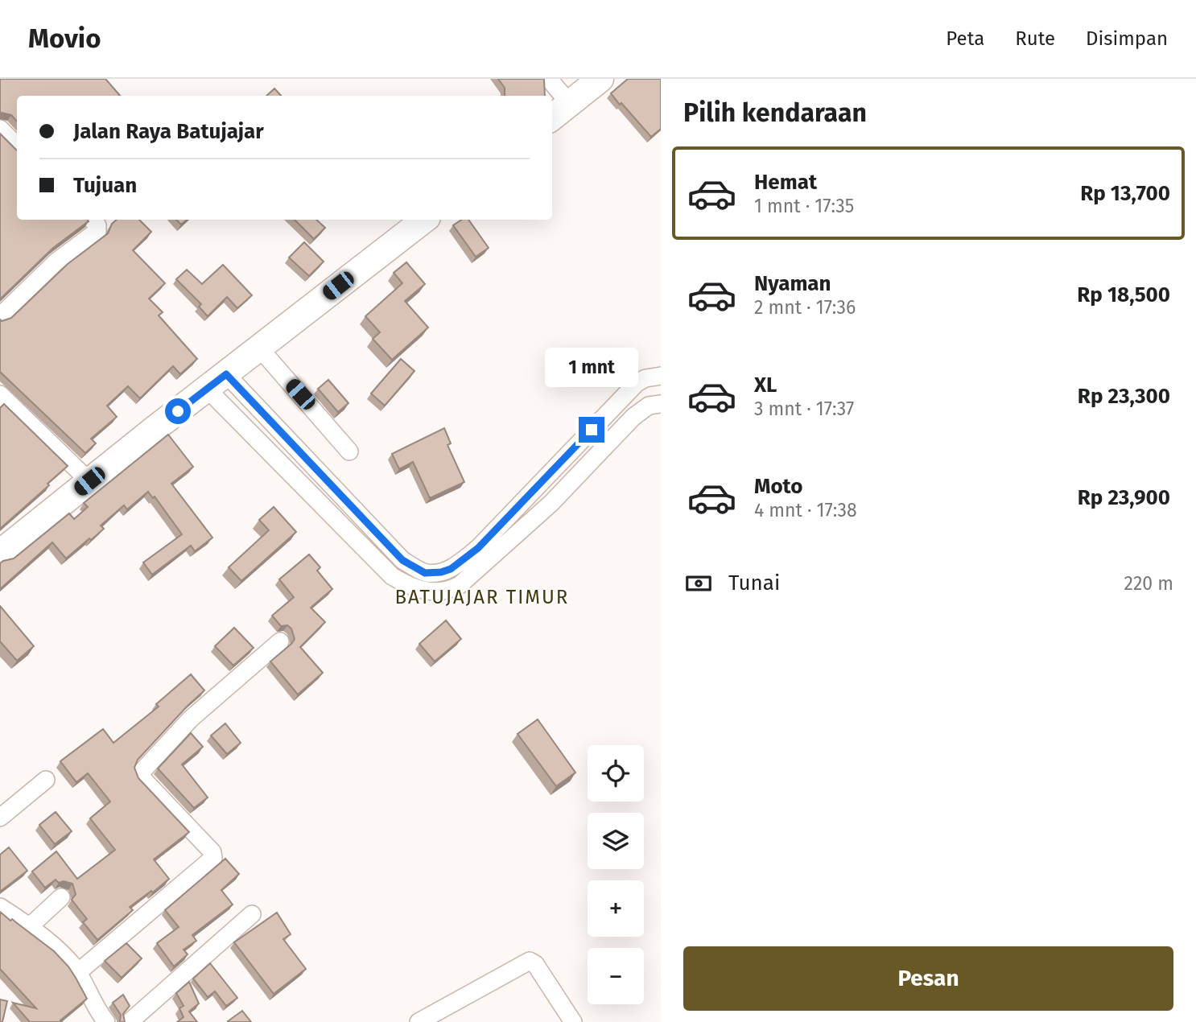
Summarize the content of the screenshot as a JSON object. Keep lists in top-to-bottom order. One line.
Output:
{"districts":["BATUJAJAR TIMUR"],"page":{"header":"Movio","nav":["Peta","Rute","Disimpan"],"heading":"Pilih kendaraan","banner":["Jalan Raya Batujajar","Tujuan"],"list":[{"name":"Hemat","note":"1 mnt · 17:35","value":"Rp 13,700"},{"name":"Nyaman","note":"2 mnt · 17:36","value":"Rp 18,500"},{"name":"XL","note":"3 mnt · 17:37","value":"Rp 23,300"},{"name":"Moto","note":"4 mnt · 17:38","value":"Rp 23,900"}],"bubble":"1 mnt","pay":["Tunai","220 m"],"map_buttons":["+","−"],"buttons":"Pesan"}}
